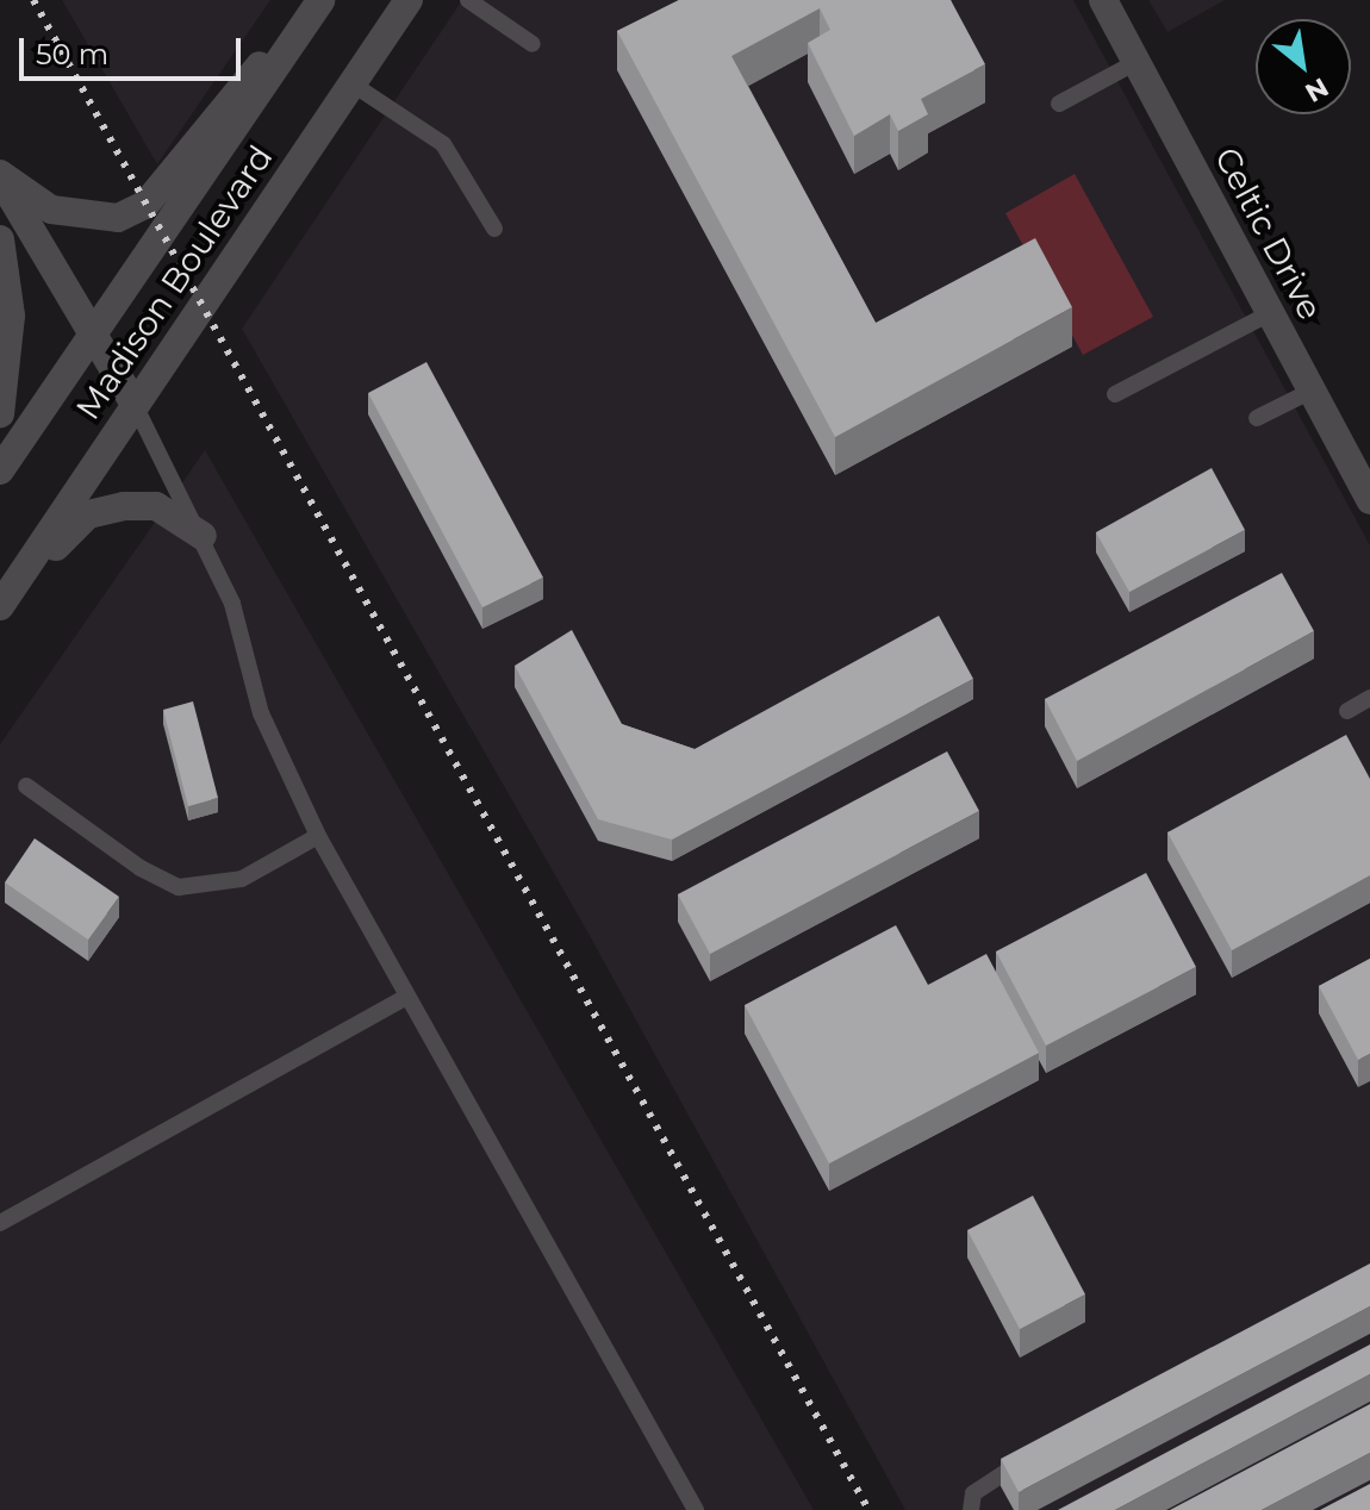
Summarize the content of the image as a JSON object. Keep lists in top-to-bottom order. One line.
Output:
{"streets":{"main road":["Celtic Drive","Madison Boulevard"]},"scale_bar":"50 m","north":"bottom right"}
